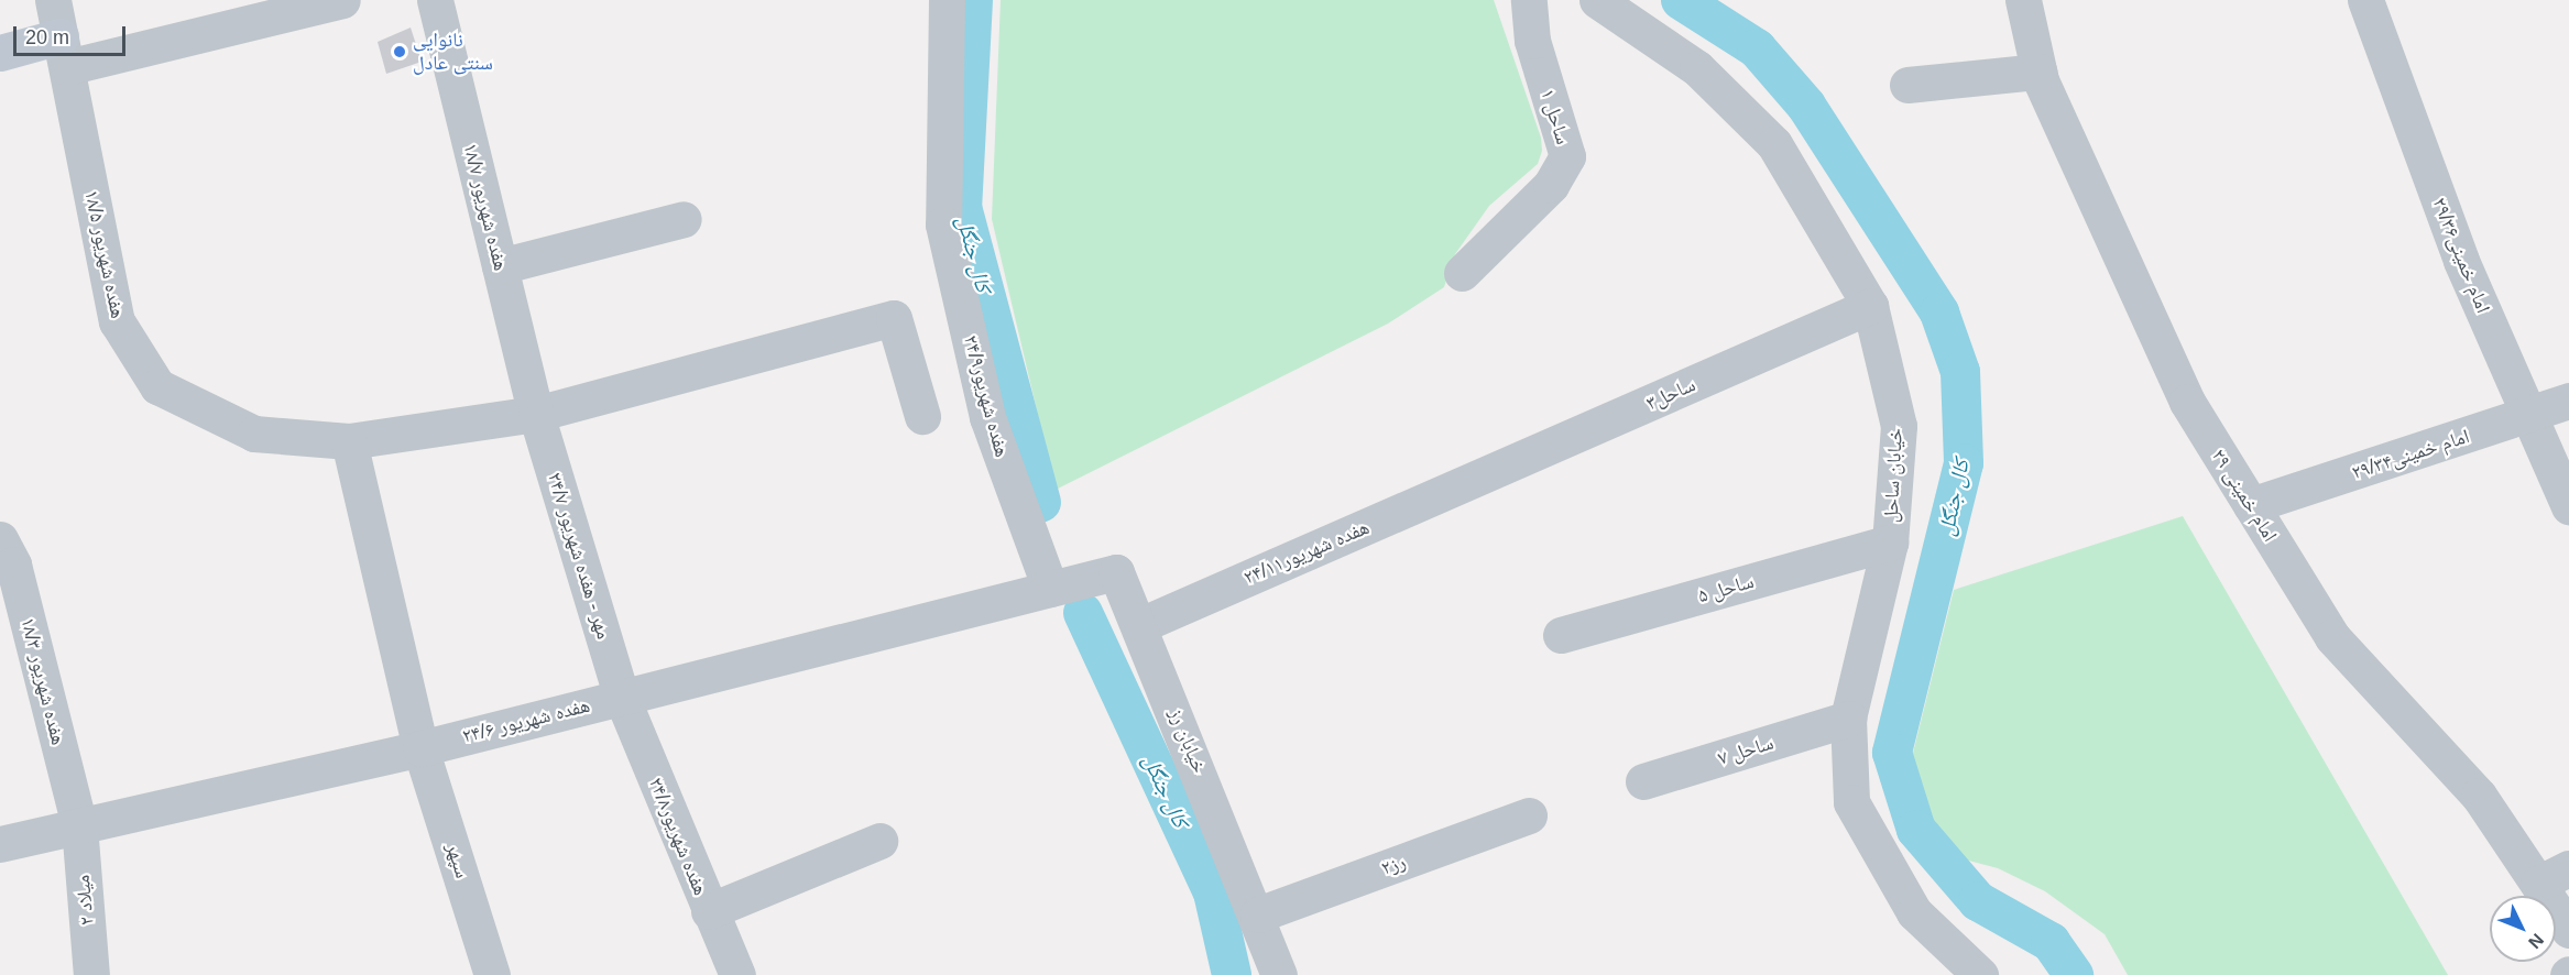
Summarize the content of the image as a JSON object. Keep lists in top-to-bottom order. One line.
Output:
{"streets":{"street":["ساحل ۱","هفده شهریور ۱۸/۷","هفده شهریور ۱۸/۵","امام خمینی۲۹/۳۶","ساحل۳","هفده شهریور۲۴/۹","امام خمینی۲۹/۳۴","خیابان ساحل","امام خمینی ۲۹","هفده شهریور۲۴/۱۱","مهر - هفده شهریور ۲۴/۷","ساحل ۵","هفده شهریور ۱۸/۳","هفده شهریور ۲۴/۶","خیابان رز","ساحل ۷","هفده شهریور۲۴/۸","سپهر","رز۲","میلاد ۲"]},"crossings":[["هفده شهریور ۱۸/۷","هفده شهریور ۱۸/۵"],["هفده شهریور ۱۸/۷","مهر - هفده شهریور ۲۴/۷"],["هفده شهریور ۱۸/۵","مهر - هفده شهریور ۲۴/۷"],["هفده شهریور ۱۸/۵","سپهر"],["امام خمینی۲۹/۳۶","امام خمینی۲۹/۳۴"],["ساحل۳","خیابان ساحل"],["ساحل۳","هفده شهریور۲۴/۱۱"],["هفده شهریور۲۴/۹","هفده شهریور ۲۴/۶"],["هفده شهریور۲۴/۹","خیابان رز"],["امام خمینی۲۹/۳۴","امام خمینی ۲۹"],["خیابان ساحل","ساحل ۵"],["خیابان ساحل","ساحل ۷"],["هفده شهریور۲۴/۱۱","خیابان رز"],["مهر - هفده شهریور ۲۴/۷","هفده شهریور ۲۴/۶"],["مهر - هفده شهریور ۲۴/۷","هفده شهریور۲۴/۸"],["هفده شهریور ۱۸/۳","هفده شهریور ۲۴/۶"],["هفده شهریور ۱۸/۳","میلاد ۲"],["هفده شهریور ۲۴/۶","خیابان رز"],["هفده شهریور ۲۴/۶","هفده شهریور۲۴/۸"],["هفده شهریور ۲۴/۶","سپهر"],["هفده شهریور ۲۴/۶","میلاد ۲"],["خیابان رز","رز۲"]],"water":["کال جنگل"],"places":["نانوایی سنتی عادل"],"scale_bar":"20 m","north":"bottom right"}
